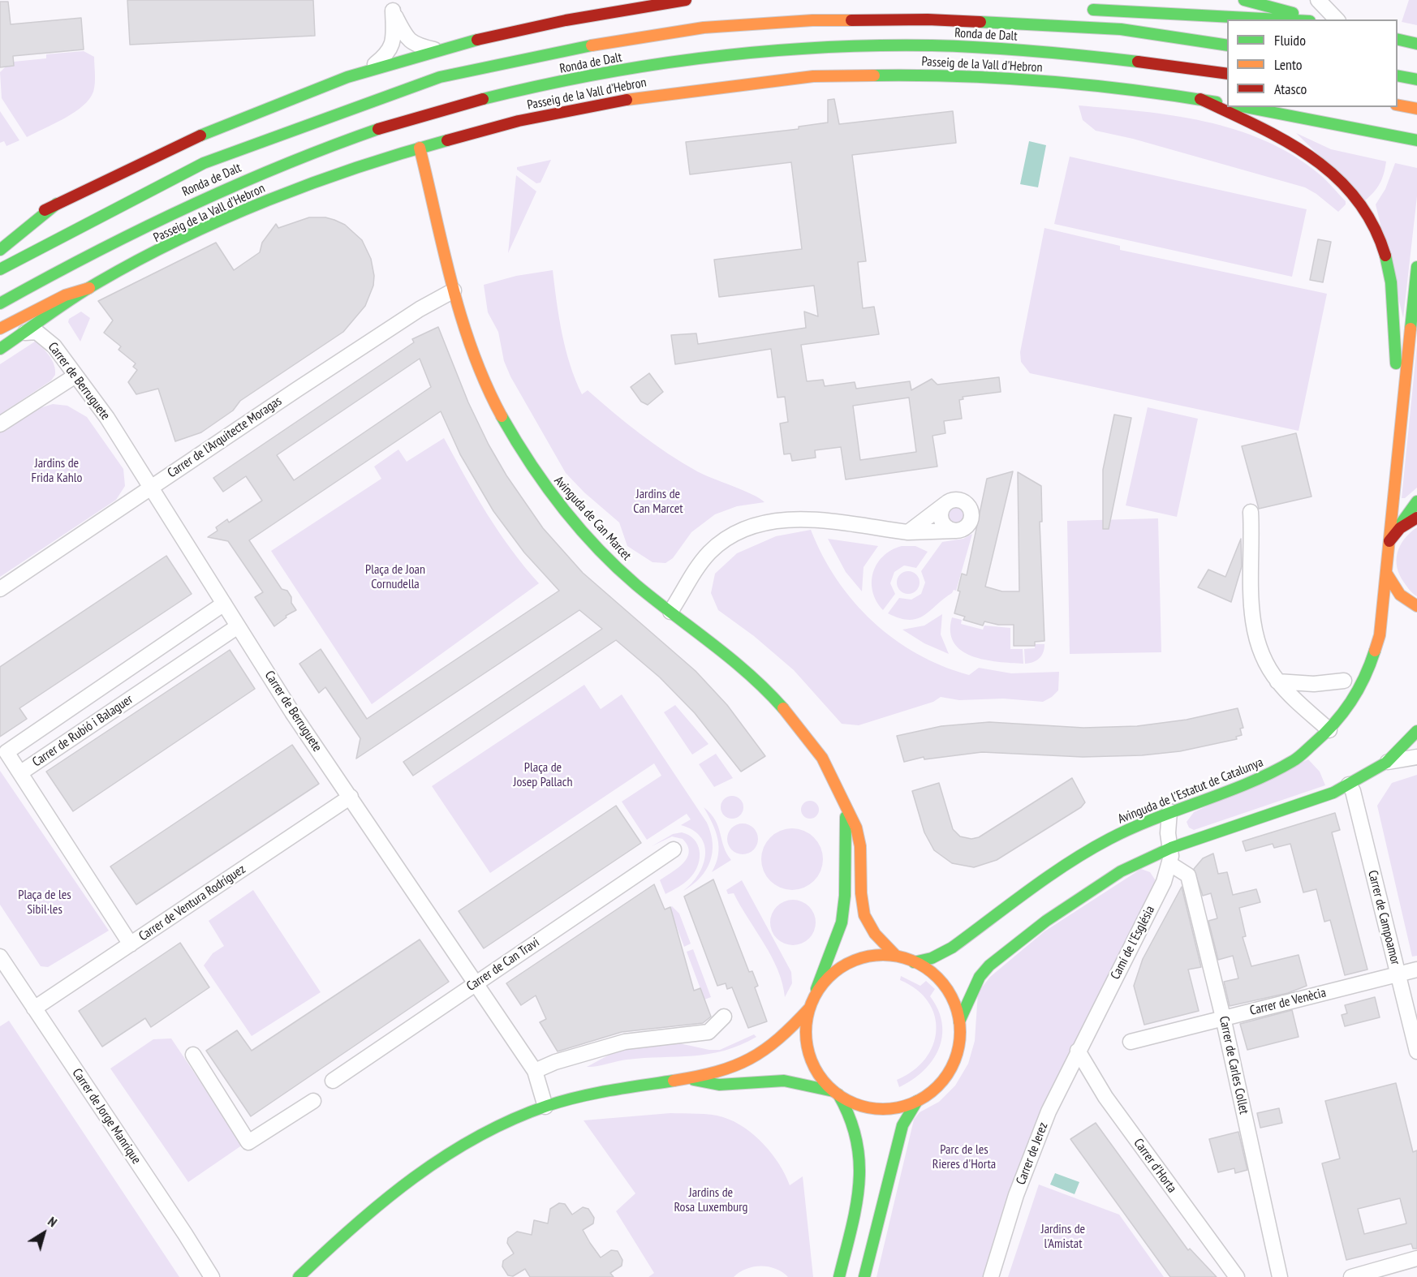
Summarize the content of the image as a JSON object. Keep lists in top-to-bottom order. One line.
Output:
{"streets":{"main road":["Ronda de Dalt","Passeig de la Vall d'Hebron","Avinguda de Can Marcet","Avinguda de l'Estatut de Catalunya"],"street":["Carrer de Berruguete","Carrer de l'Arquitecte Moragas","Carrer de Rubió i Balaguer","Carrer de Ventura Rodríguez","Carrer de Campoamor","Camí de l'Església","Carrer de Can Travi","Carrer de Venècia","Carrer de Carles Collet","Carrer de Jorge Manrique","Carrer de Jerez","Carrer d'Horta"]},"crossings":[["Passeig de la Vall d'Hebron","Carrer de Berruguete"],["Passeig de la Vall d'Hebron","Avinguda de Can Marcet"],["Passeig de la Vall d'Hebron","Avinguda de l'Estatut de Catalunya"],["Carrer de Berruguete","Carrer de l'Arquitecte Moragas"],["Carrer de Berruguete","Carrer de Rubió i Balaguer"],["Carrer de Berruguete","Carrer de Ventura Rodríguez"],["Carrer de Berruguete","Carrer de Can Travi"],["Carrer de l'Arquitecte Moragas","Avinguda de Can Marcet"],["Avinguda de Can Marcet","Avinguda de l'Estatut de Catalunya"],["Avinguda de l'Estatut de Catalunya","Camí de l'Església"],["Carrer de Ventura Rodríguez","Carrer de Jorge Manrique"],["Carrer de Campoamor","Carrer de Venècia"],["Camí de l'Església","Carrer de Carles Collet"],["Camí de l'Església","Carrer de Jerez"],["Carrer de Venècia","Carrer de Carles Collet"],["Carrer de Jerez","Carrer d'Horta"]],"parks":["Jardins de Frida Kahlo","Jardins de Can Marcet","Plaça de Joan Cornudella","Plaça de Josep Pallach","Plaça de les Sibil·les","Parc de les Rieres d'Horta","Jardins de Rosa Luxemburg","Jardins de l'Amistat"],"legend":["Fluido","Lento","Atasco"],"north":"top right"}
